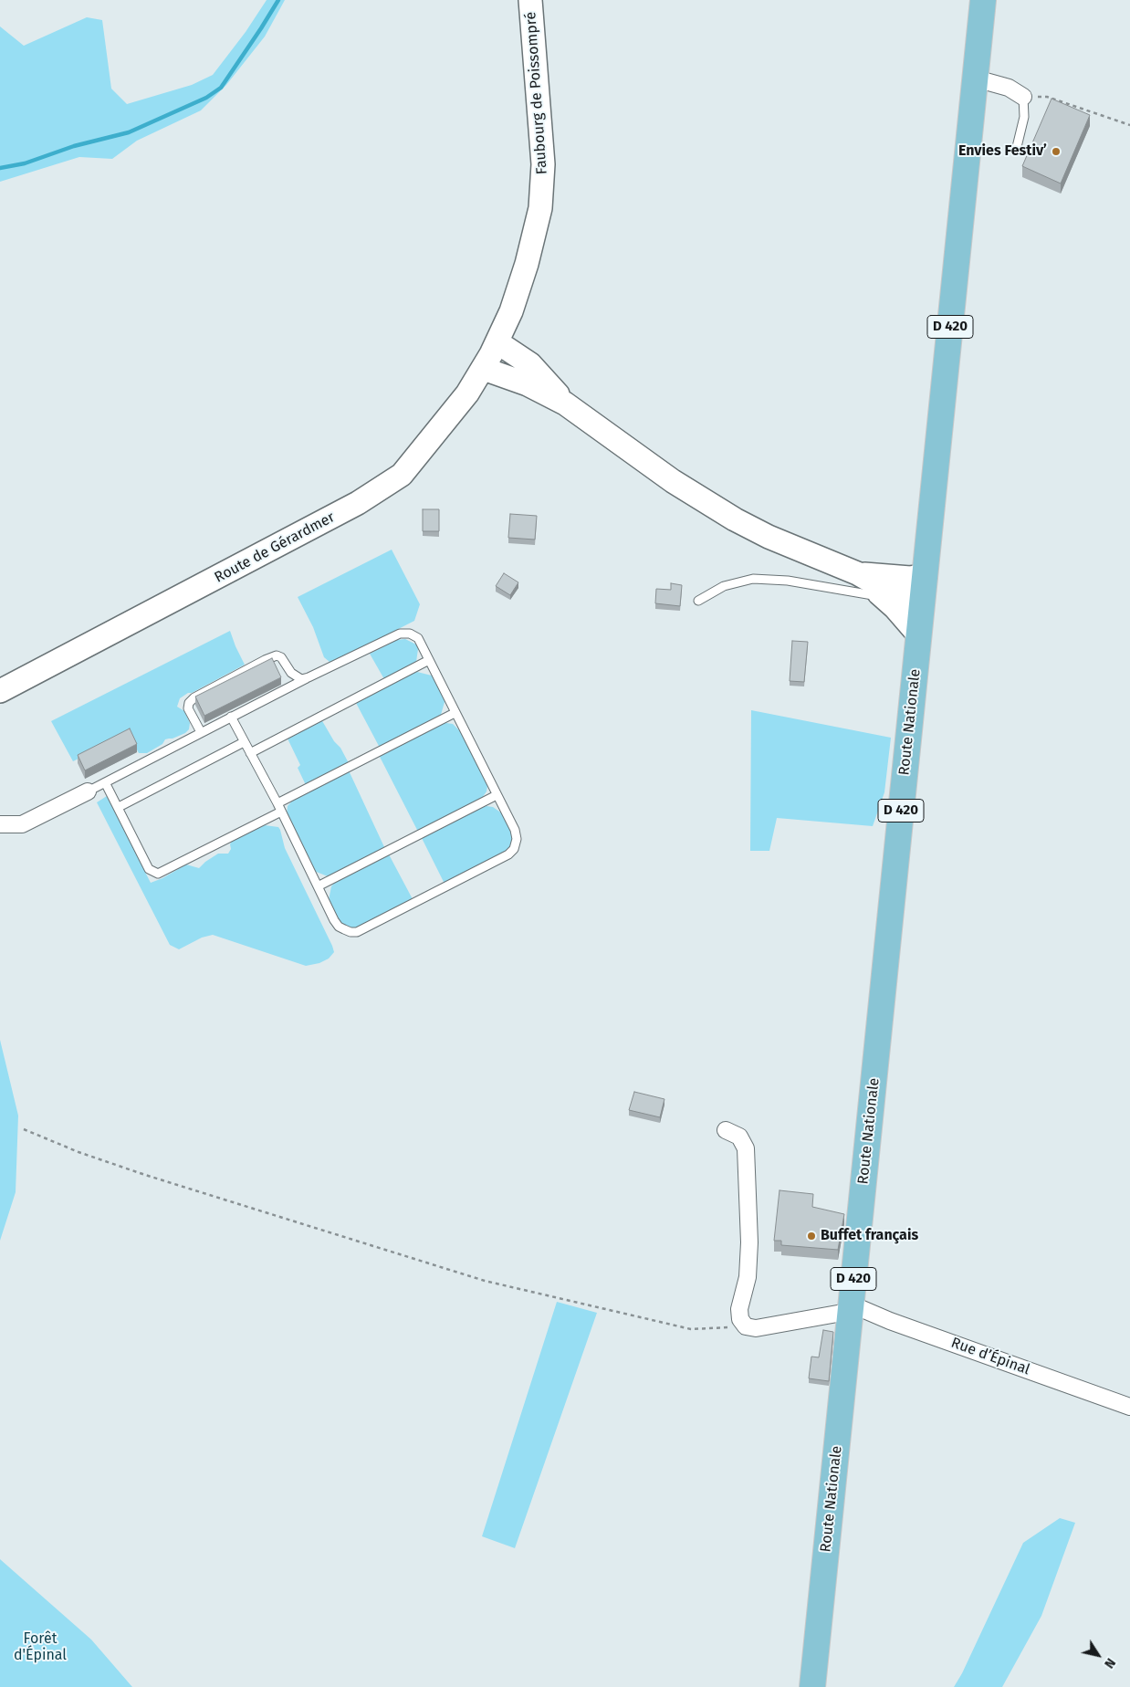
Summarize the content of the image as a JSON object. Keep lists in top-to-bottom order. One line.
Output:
{"streets":{"main road":["Faubourg de Poissompré","D 420","Route de Gérardmer","Route Nationale"],"street":["Rue d’Épinal"]},"crossings":[["Faubourg de Poissompré","Route de Gérardmer"],["D 420","Route Nationale"],["Route Nationale","Rue d’Épinal"]],"parks":["Forêt d'Épinal"],"places":["Envies Festiv’","Buffet français"],"north":"bottom right"}
